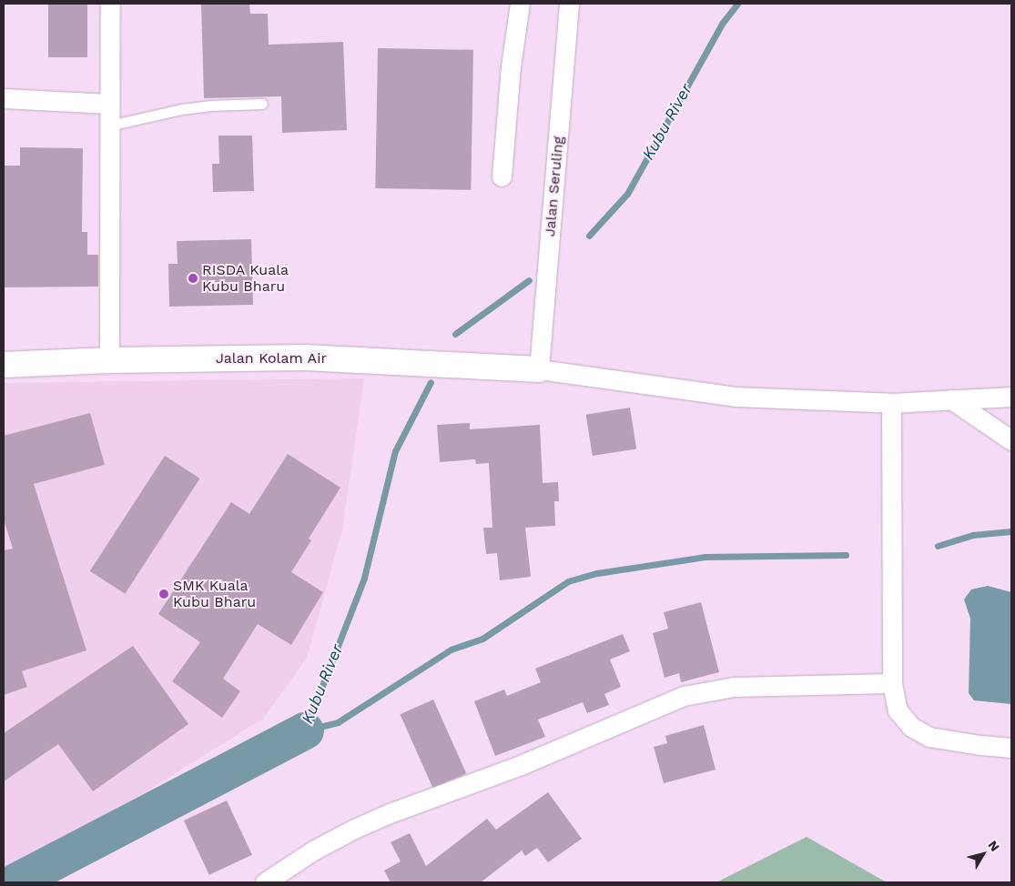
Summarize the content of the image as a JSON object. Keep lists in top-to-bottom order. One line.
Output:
{"streets":{"street":["Jalan Seruling","Jalan Kolam Air"]},"crossings":[["Jalan Seruling","Jalan Kolam Air"]],"water":["Kubu River"],"places":["RISDA Kuala Kubu Bharu","SMK Kuala Kubu Bharu"],"north":"top right"}
